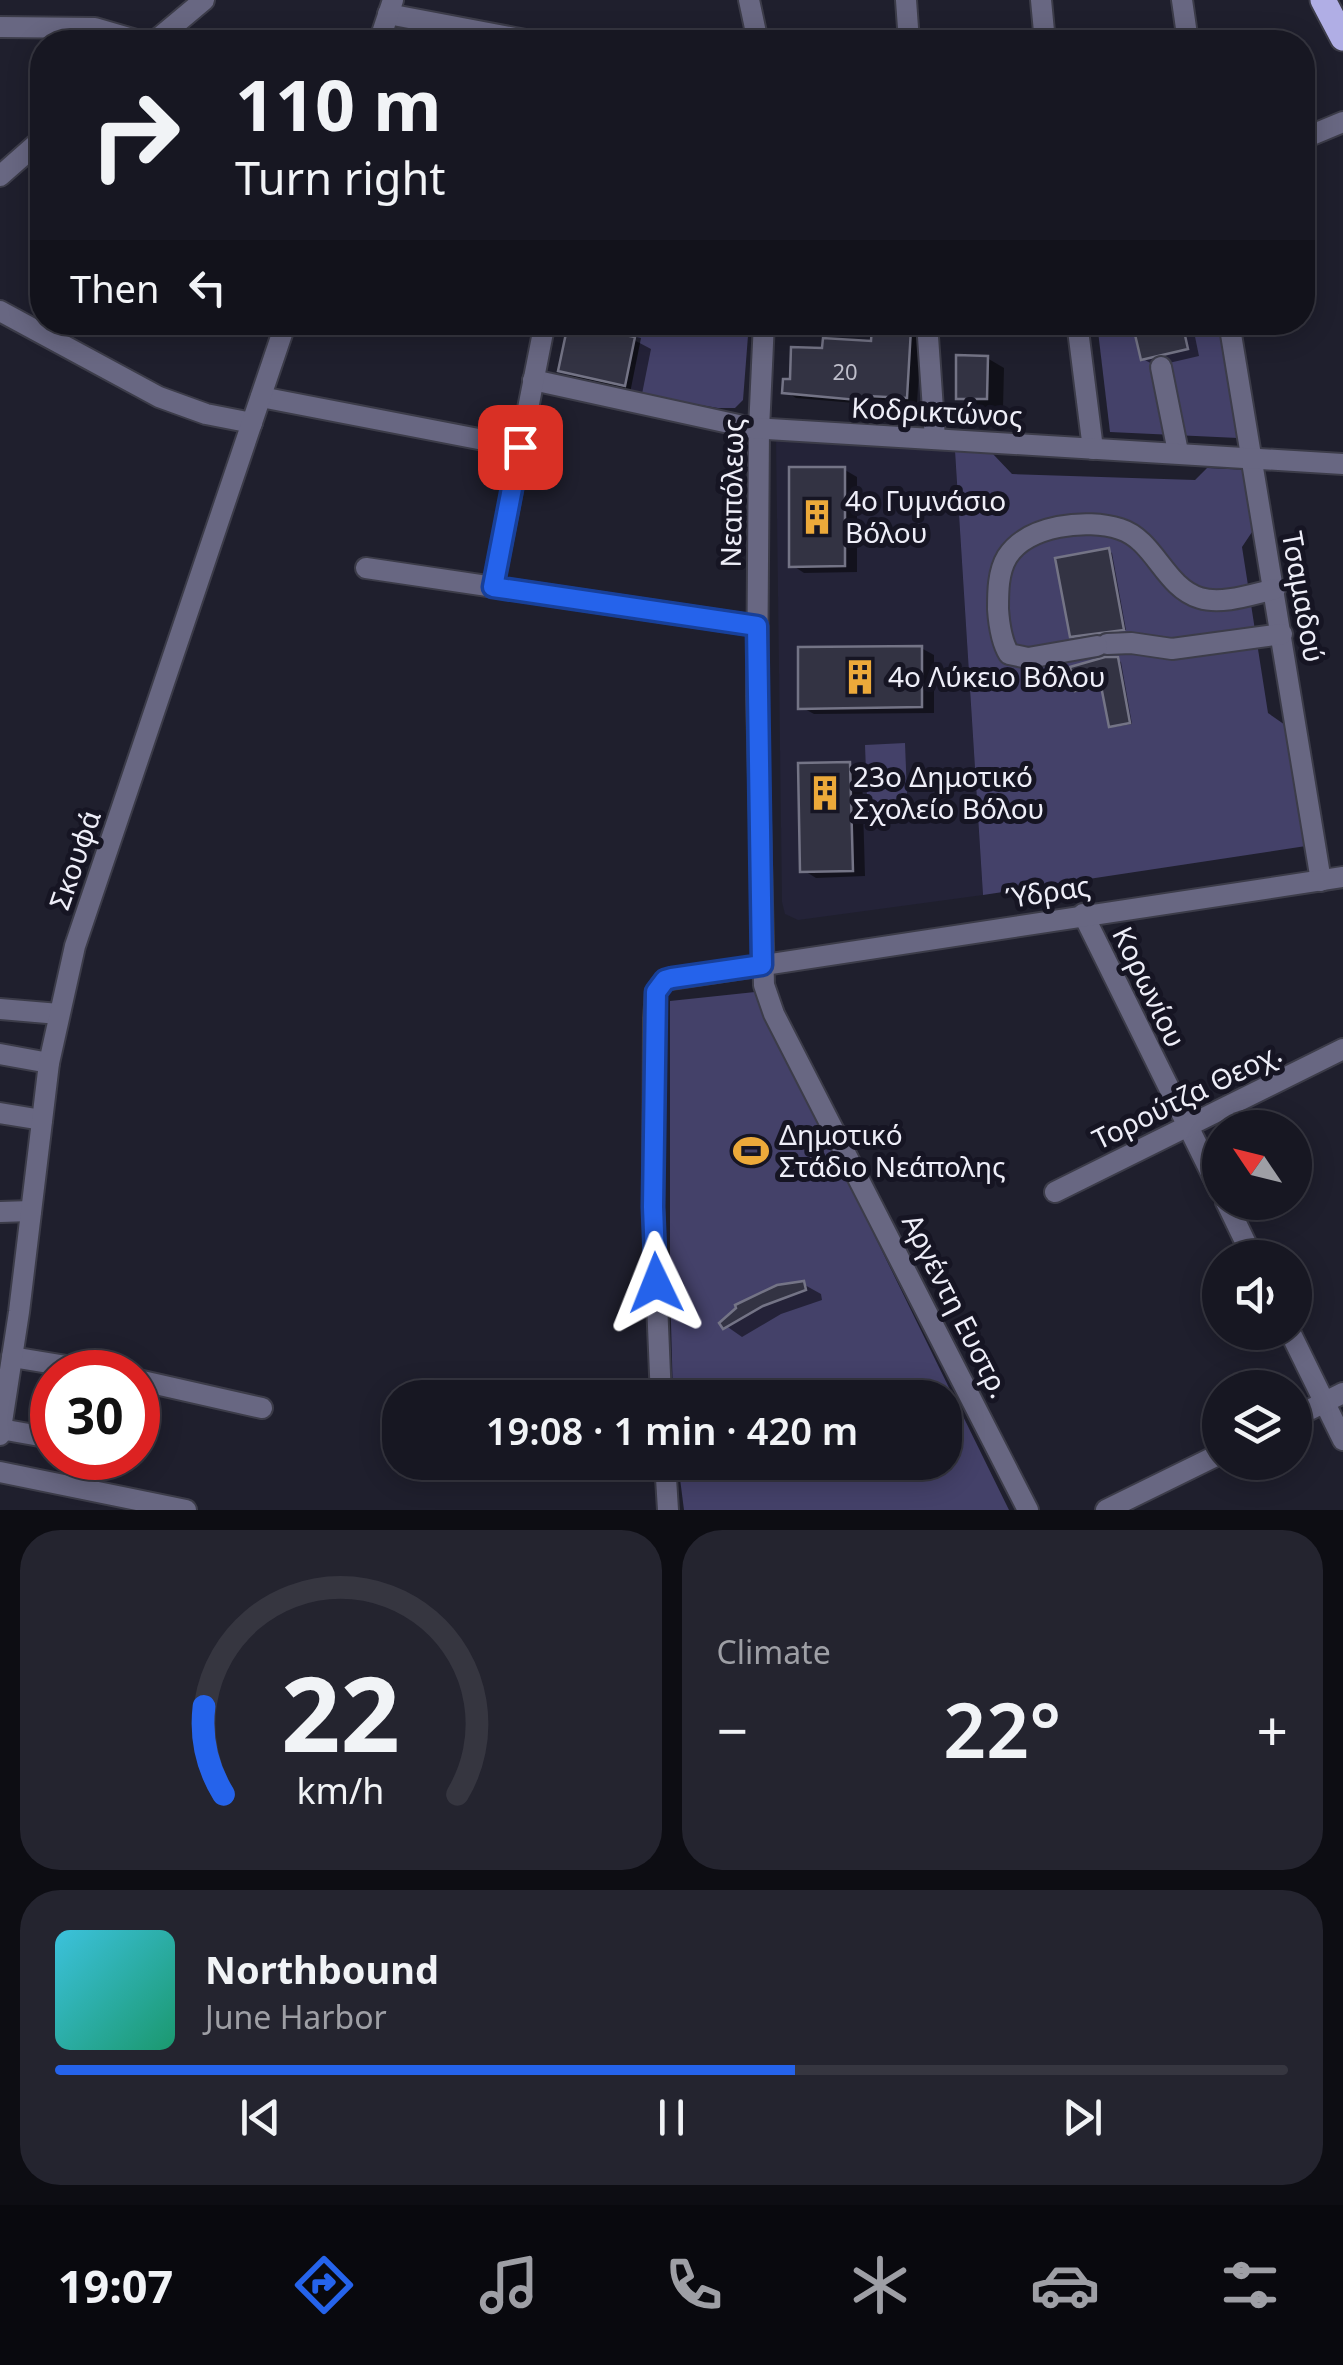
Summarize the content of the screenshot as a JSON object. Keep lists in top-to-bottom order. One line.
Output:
{"streets":{"street":["Κοδρικτώνος","Νεαπόλεως","Τσαμαδού","Σκουφά","Ύδρας","Κορωνίου","Τορούτζα Θεοχ.","Αργέντη Ευστρ."]},"crossings":[["Κοδρικτώνος","Νεαπόλεως"],["Κοδρικτώνος","Τσαμαδού"],["Νεαπόλεως","Ύδρας"],["Νεαπόλεως","Αργέντη Ευστρ."],["Τσαμαδού","Ύδρας"],["Ύδρας","Κορωνίου"],["Ύδρας","Αργέντη Ευστρ."],["Κορωνίου","Τορούτζα Θεοχ."]],"places":{"building":["4ο Γυμνάσιο Βόλου","4ο Λύκειο Βόλου","23ο Δημοτικό Σχολείο Βόλου"],"sports":["Δημοτικό Στάδιο Νεάπολης"]},"house_numbers":["20"],"north":"top left","page":{"turn":["110 m","Turn right"],"then":"Then","limit":"30","trip":"19:08 · 1 min · 420 m","tile":"Climate","heat":["−","22°","+"],"song":["Northbound","June Harbor"],"tabs":"19:07","gauge":["22","km/h"]}}
